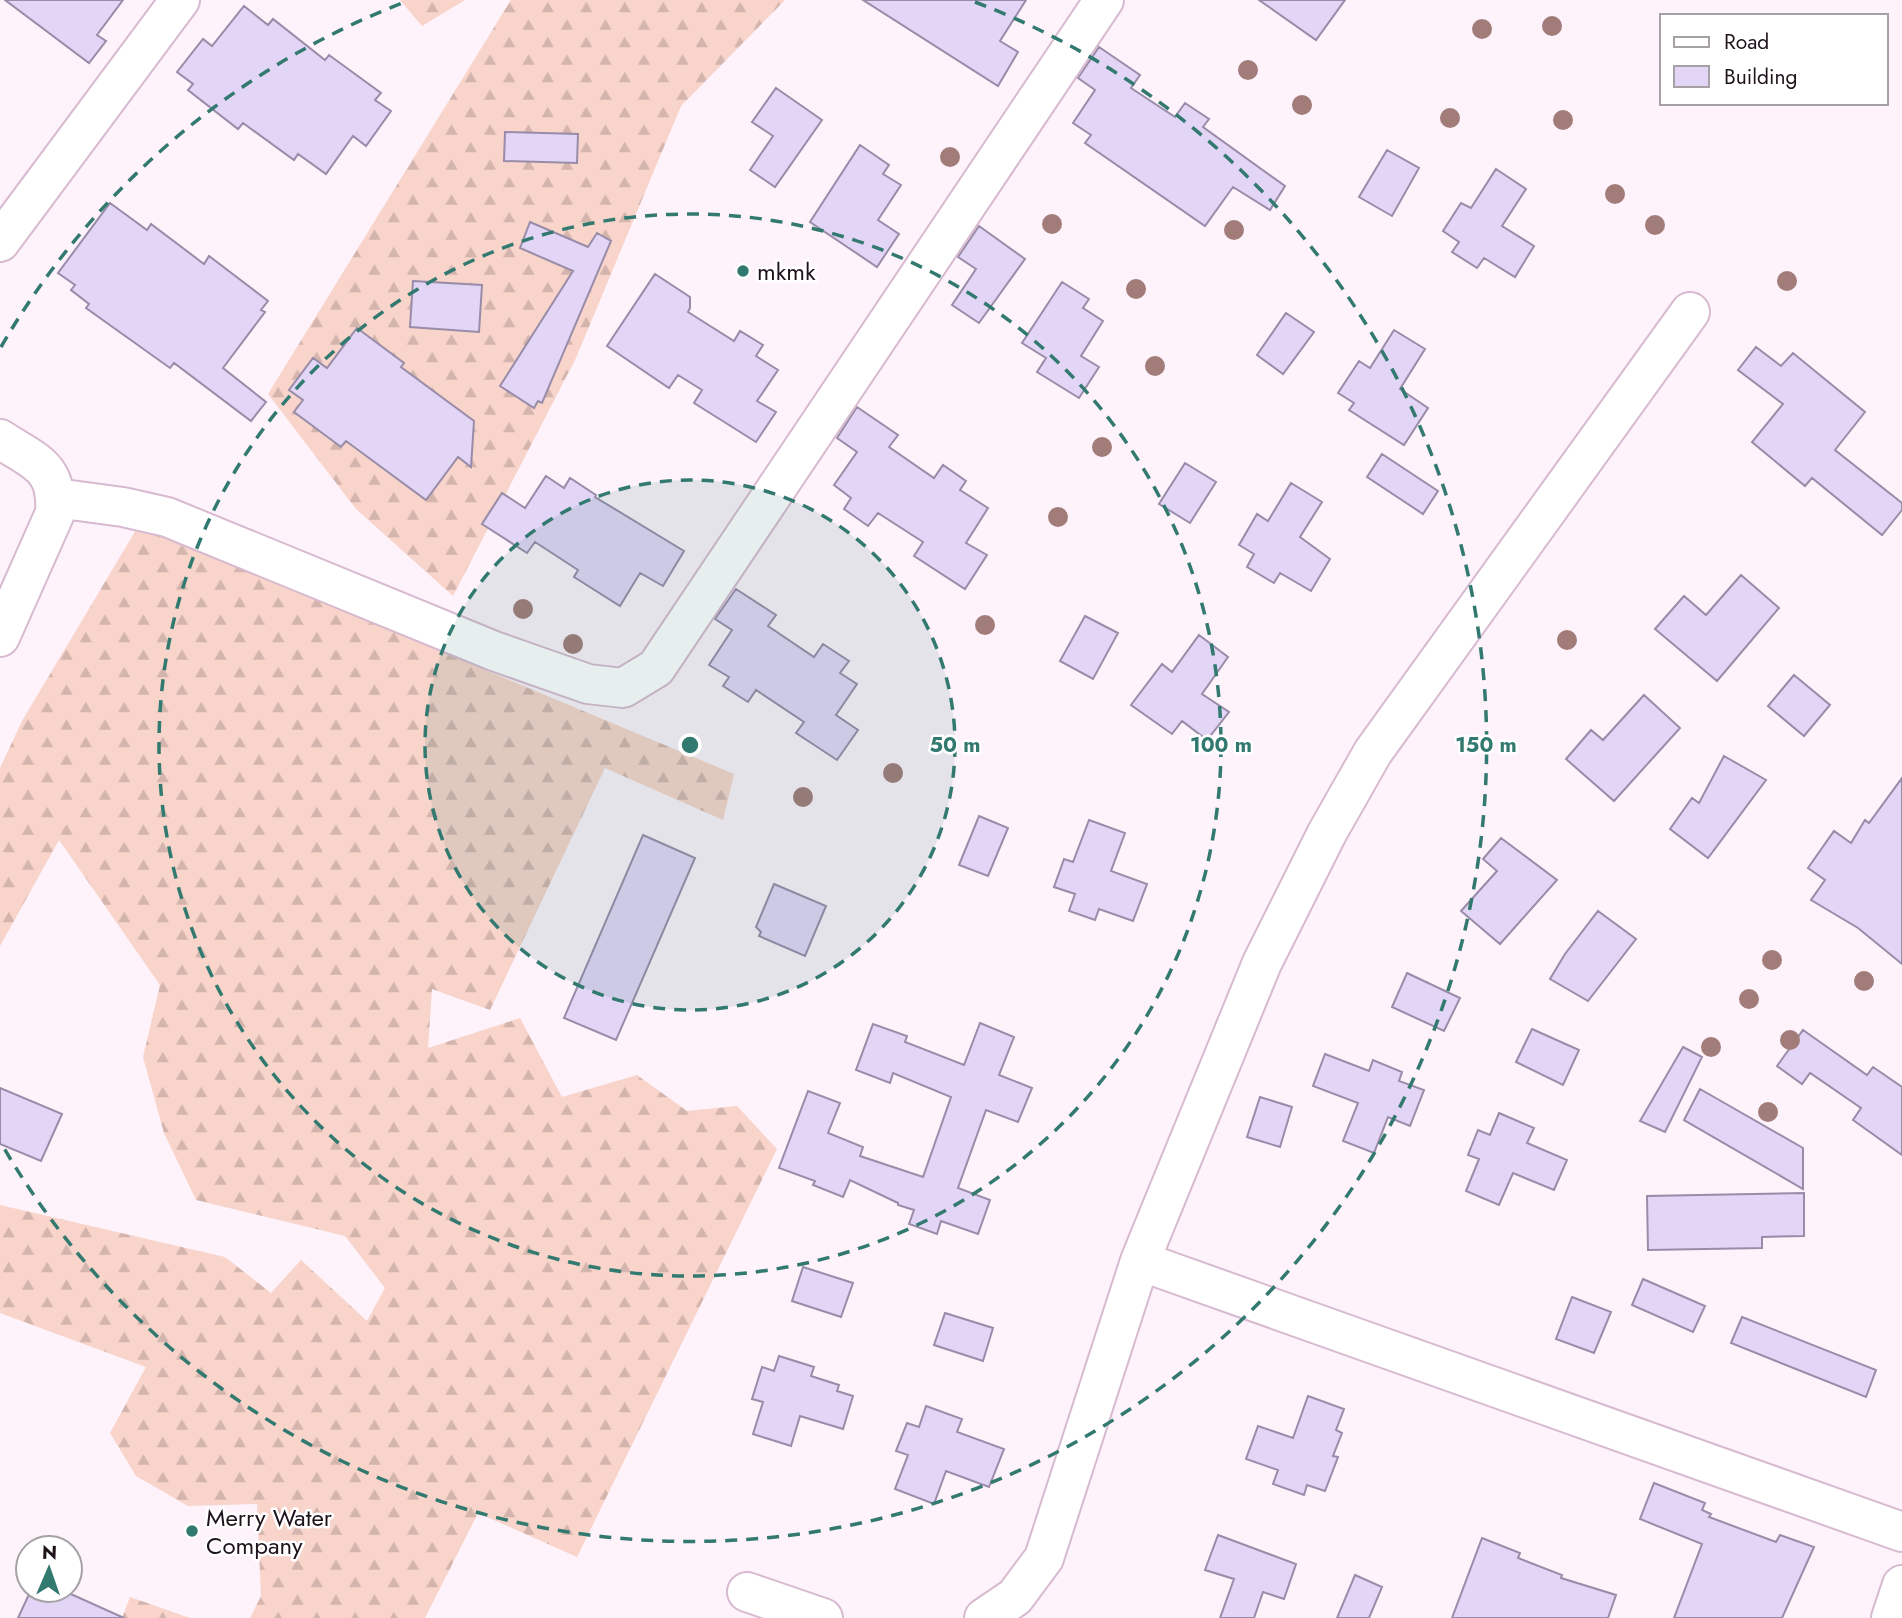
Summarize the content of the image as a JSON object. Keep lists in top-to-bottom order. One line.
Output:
{"places":["mkmk","Merry Water Company"],"legend":["Road","Building"],"north":"top","rings":["50 m","100 m","150 m"]}
